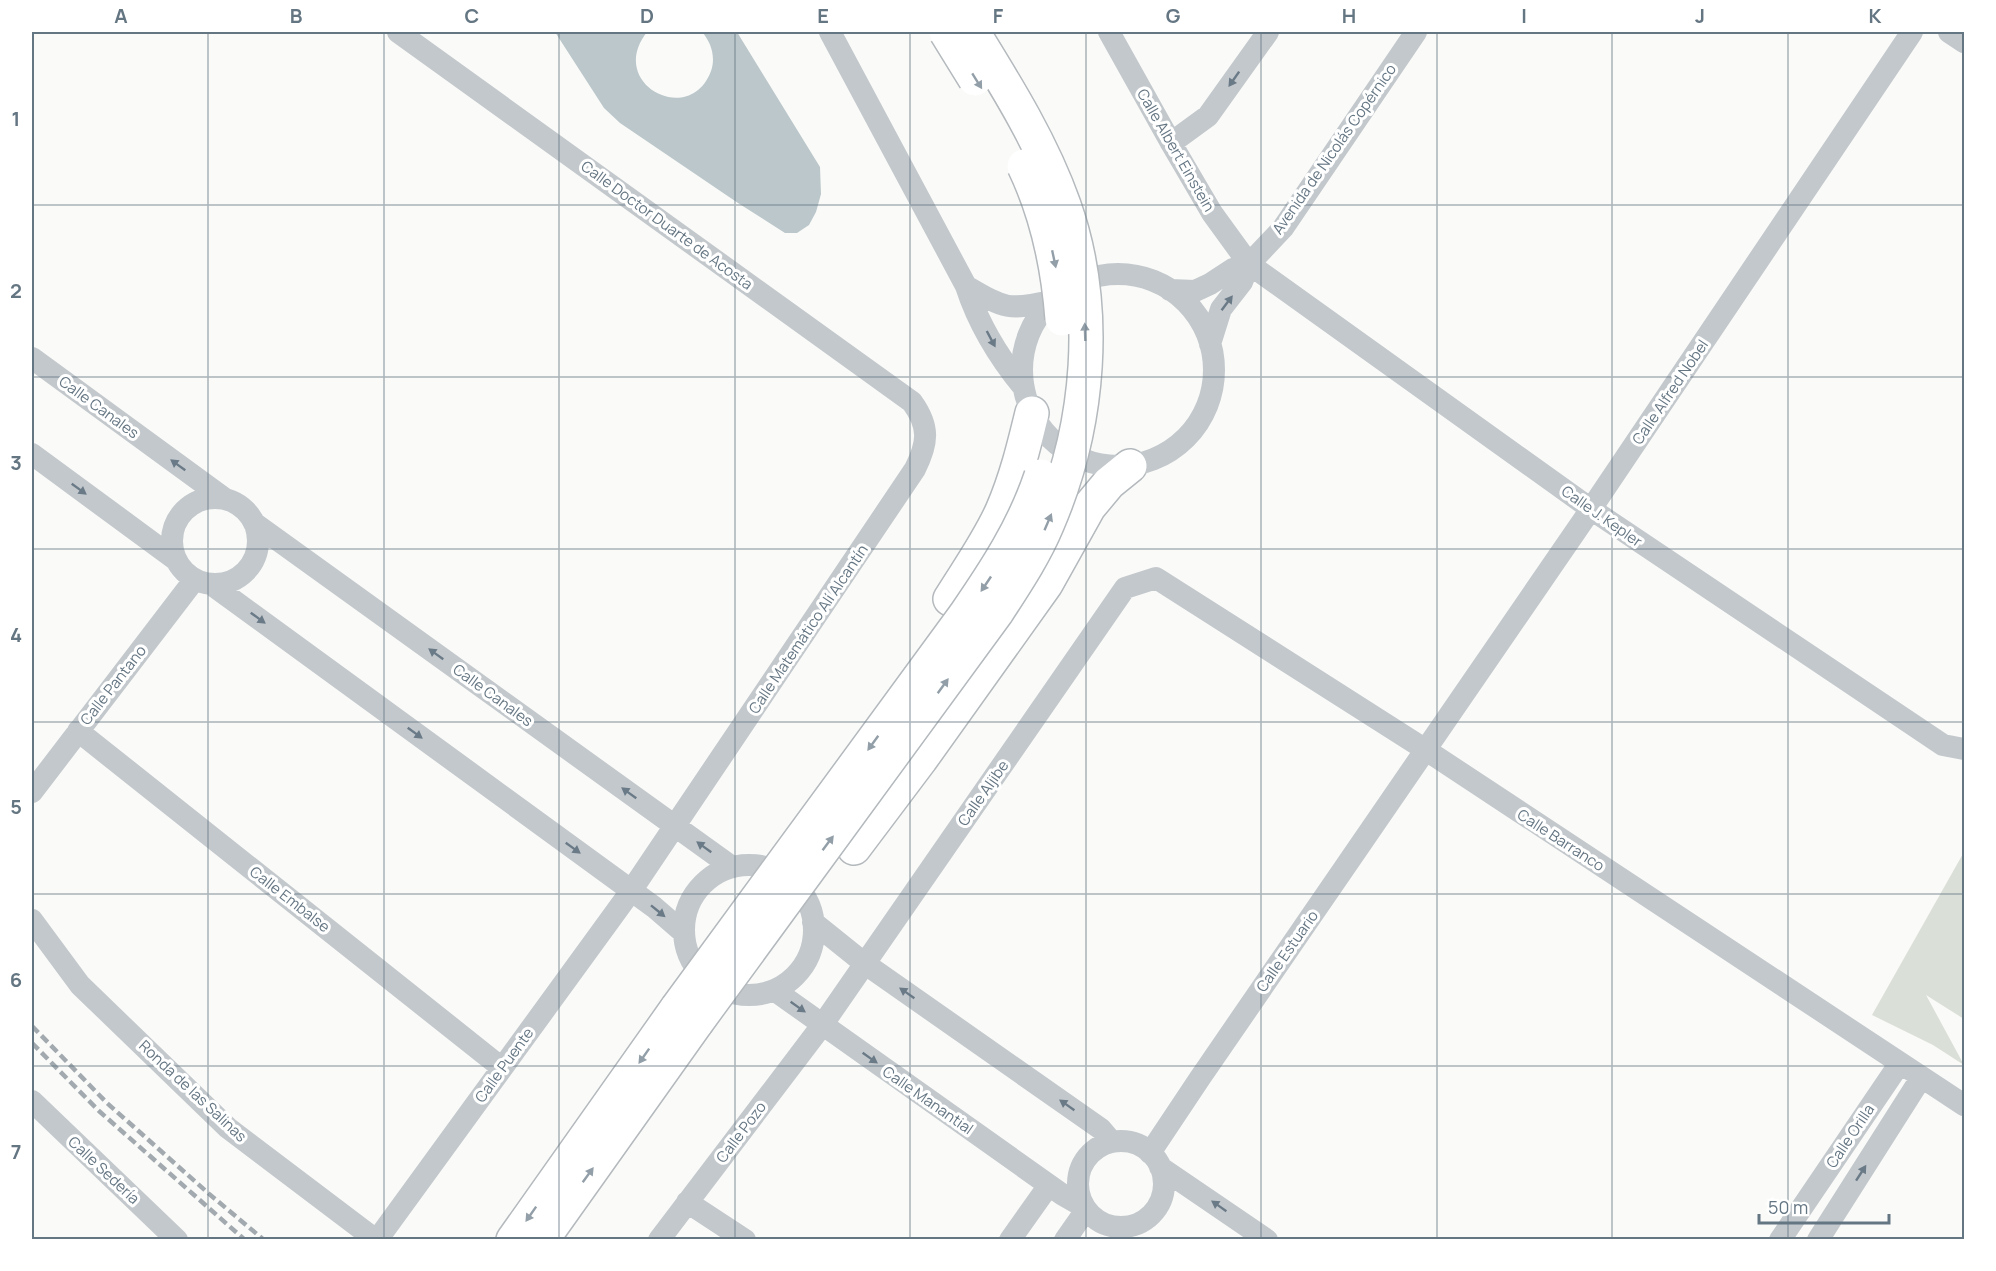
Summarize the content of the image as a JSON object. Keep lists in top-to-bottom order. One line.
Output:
{"streets":{"street":["Avenida de Nicolás Copérnico","Calle Albert Einstein","Calle Doctor Duarte de Acosta","Calle Alfred Nobel","Calle Canales","Calle J. Kepler","Calle Matemático Alí Alcantín","Calle Pantano","Calle Aljibe","Calle Barranco","Calle Embalse","Calle Estuario","Calle Puente","Ronda de las Salinas","Calle Manantial","Calle Pozo","Calle Orilla","Calle Sedería"]},"crossings":[["Avenida de Nicolás Copérnico","Calle Albert Einstein"],["Avenida de Nicolás Copérnico","Calle J. Kepler"],["Calle Albert Einstein","Calle J. Kepler"],["Calle Doctor Duarte de Acosta","Calle Matemático Alí Alcantín"],["Calle Alfred Nobel","Calle J. Kepler"],["Calle Alfred Nobel","Calle Barranco"],["Calle Alfred Nobel","Calle Estuario"],["Calle Canales","Calle Matemático Alí Alcantín"],["Calle Canales","Calle Pantano"],["Calle Canales","Calle Manantial"],["Calle Matemático Alí Alcantín","Calle Puente"],["Calle Pantano","Calle Embalse"],["Calle Aljibe","Calle Barranco"],["Calle Aljibe","Calle Manantial"],["Calle Aljibe","Calle Pozo"],["Calle Barranco","Calle Estuario"],["Calle Barranco","Calle Orilla"],["Calle Embalse","Calle Puente"],["Calle Estuario","Calle Manantial"],["Calle Puente","Ronda de las Salinas"],["Calle Manantial","Calle Pozo"]],"scale_bar":"50 m","grid":{"columns":["A","B","C","D","E","F","G","H","I","J","K"],"rows":["1","2","3","4","5","6","7"]}}
